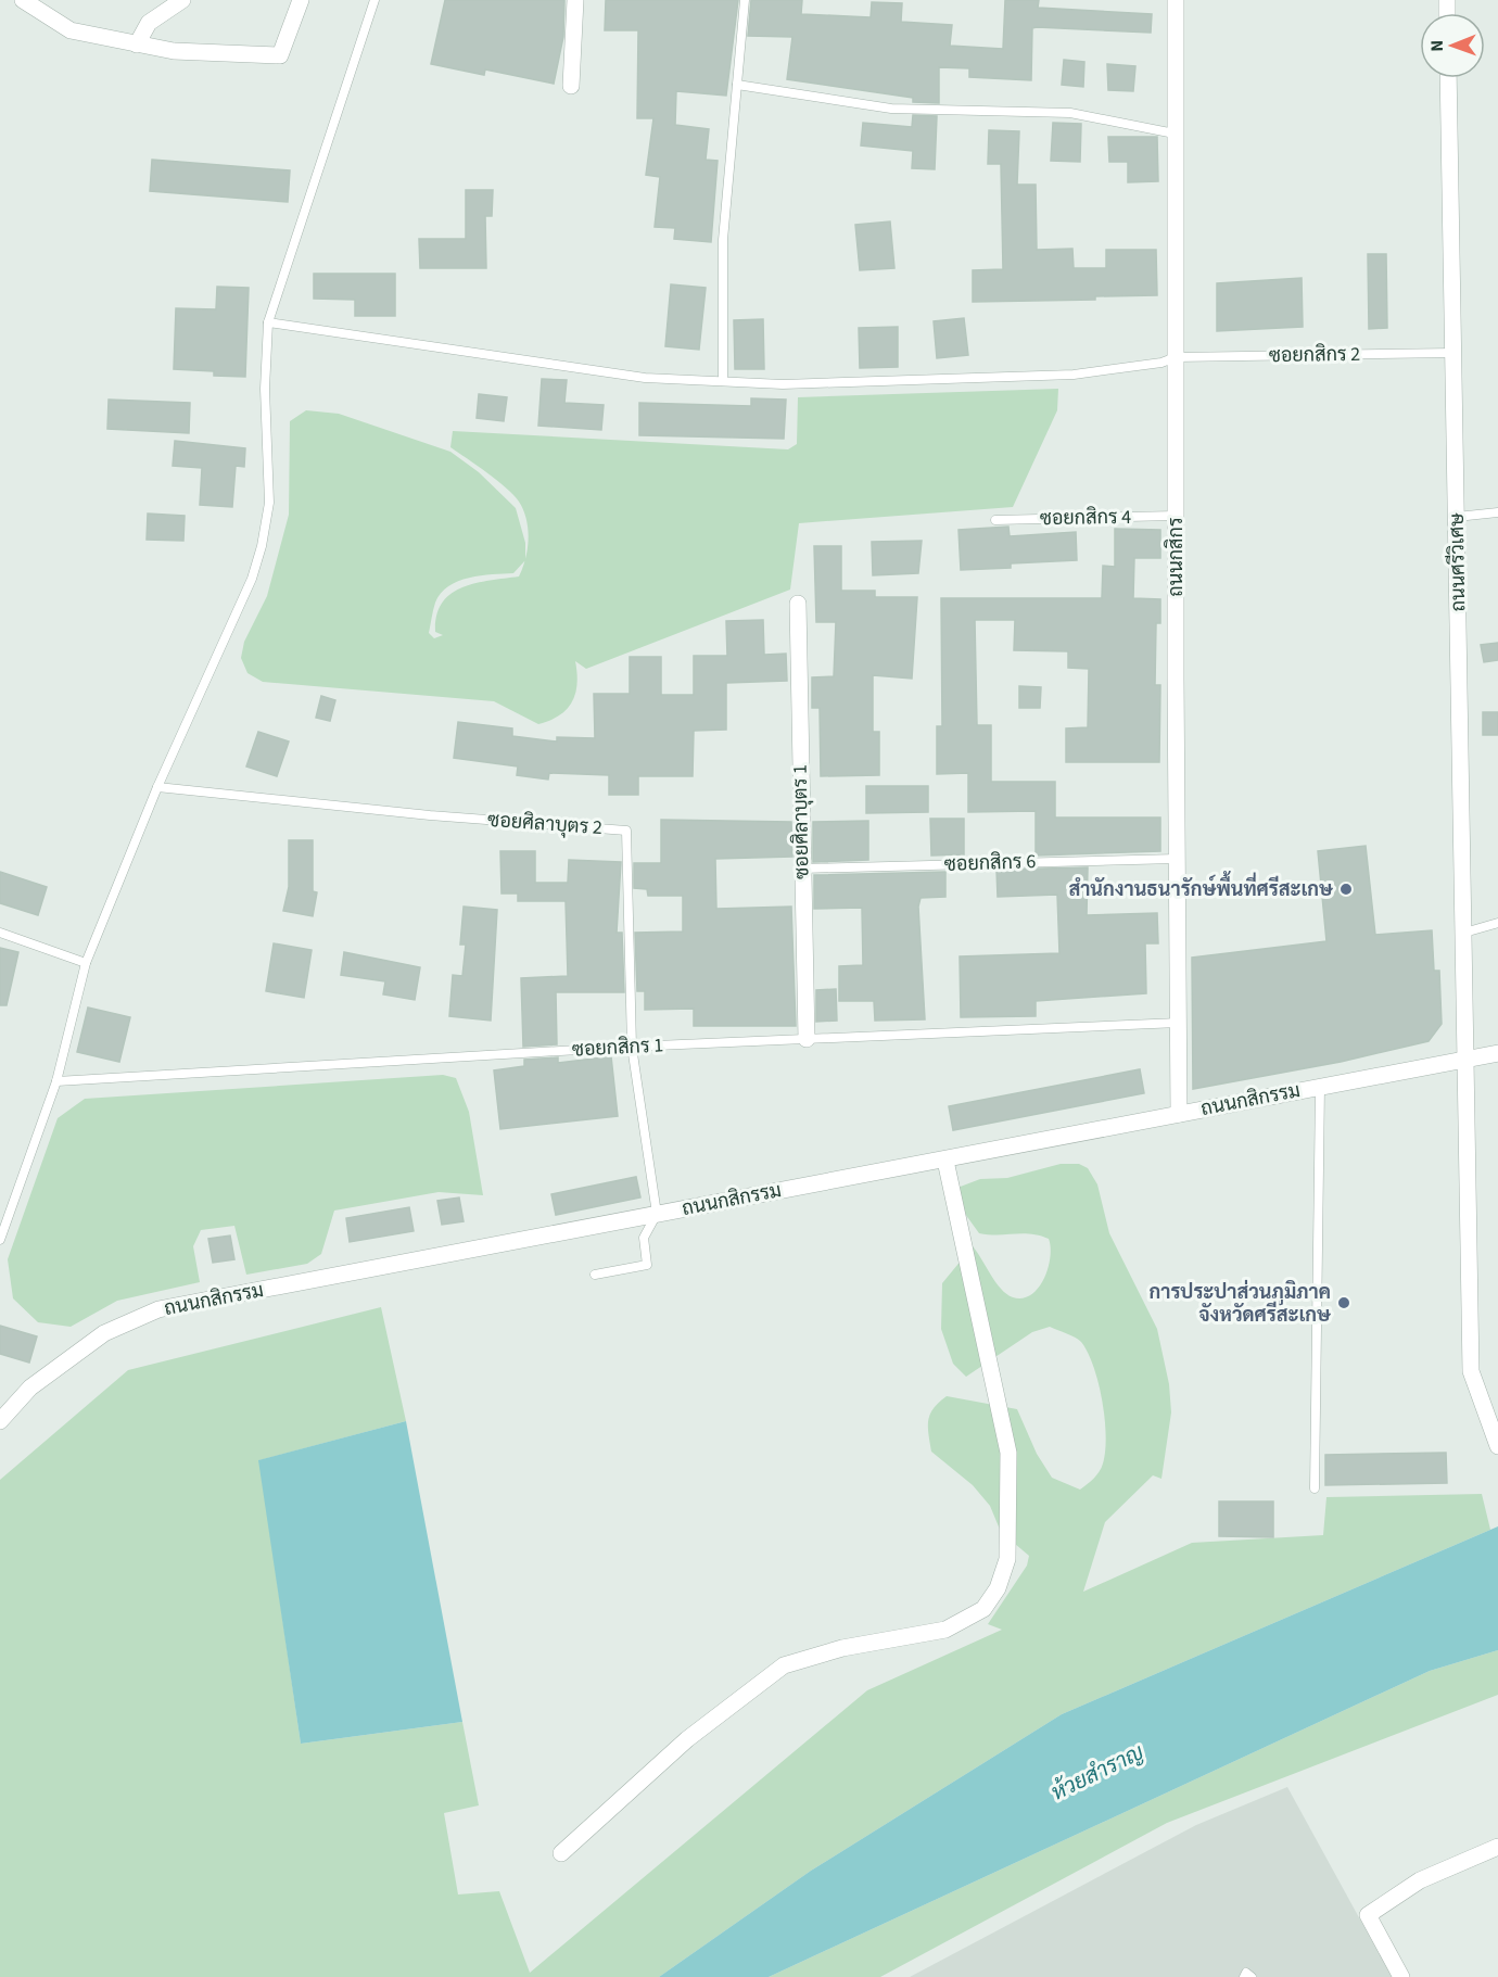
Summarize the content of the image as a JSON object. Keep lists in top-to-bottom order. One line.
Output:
{"streets":{"street":["ถนนกสิกร","ถนนศรีวิเศษ","ซอยศิลาบุตร 1","ถนนกสิกรรม"],"lane":["ซอยกสิกร 2","ซอยกสิกร 4","ซอยศิลาบุตร 2","ซอยกสิกร 6","ซอยกสิกร 1"]},"crossings":[["ซอยกสิกร 2","ถนนกสิกร"],["ซอยกสิกร 2","ถนนศรีวิเศษ"],["ซอยกสิกร 4","ถนนกสิกร"],["ถนนกสิกร","ซอยกสิกร 6"],["ถนนกสิกร","ซอยกสิกร 1"],["ถนนกสิกร","ถนนกสิกรรม"],["ถนนศรีวิเศษ","ถนนกสิกรรม"],["ซอยศิลาบุตร 1","ซอยกสิกร 6"],["ซอยศิลาบุตร 1","ซอยกสิกร 1"],["ซอยศิลาบุตร 2","ซอยกสิกร 1"],["ซอยศิลาบุตร 2","ถนนกสิกรรม"]],"water":["ห้วยสำราญ"],"places":["สำนักงานธนารักษ์พื้นที่ศรีสะเกษ","การประปาส่วนภูมิภาค จังหวัดศรีสะเกษ"],"north":"left"}
